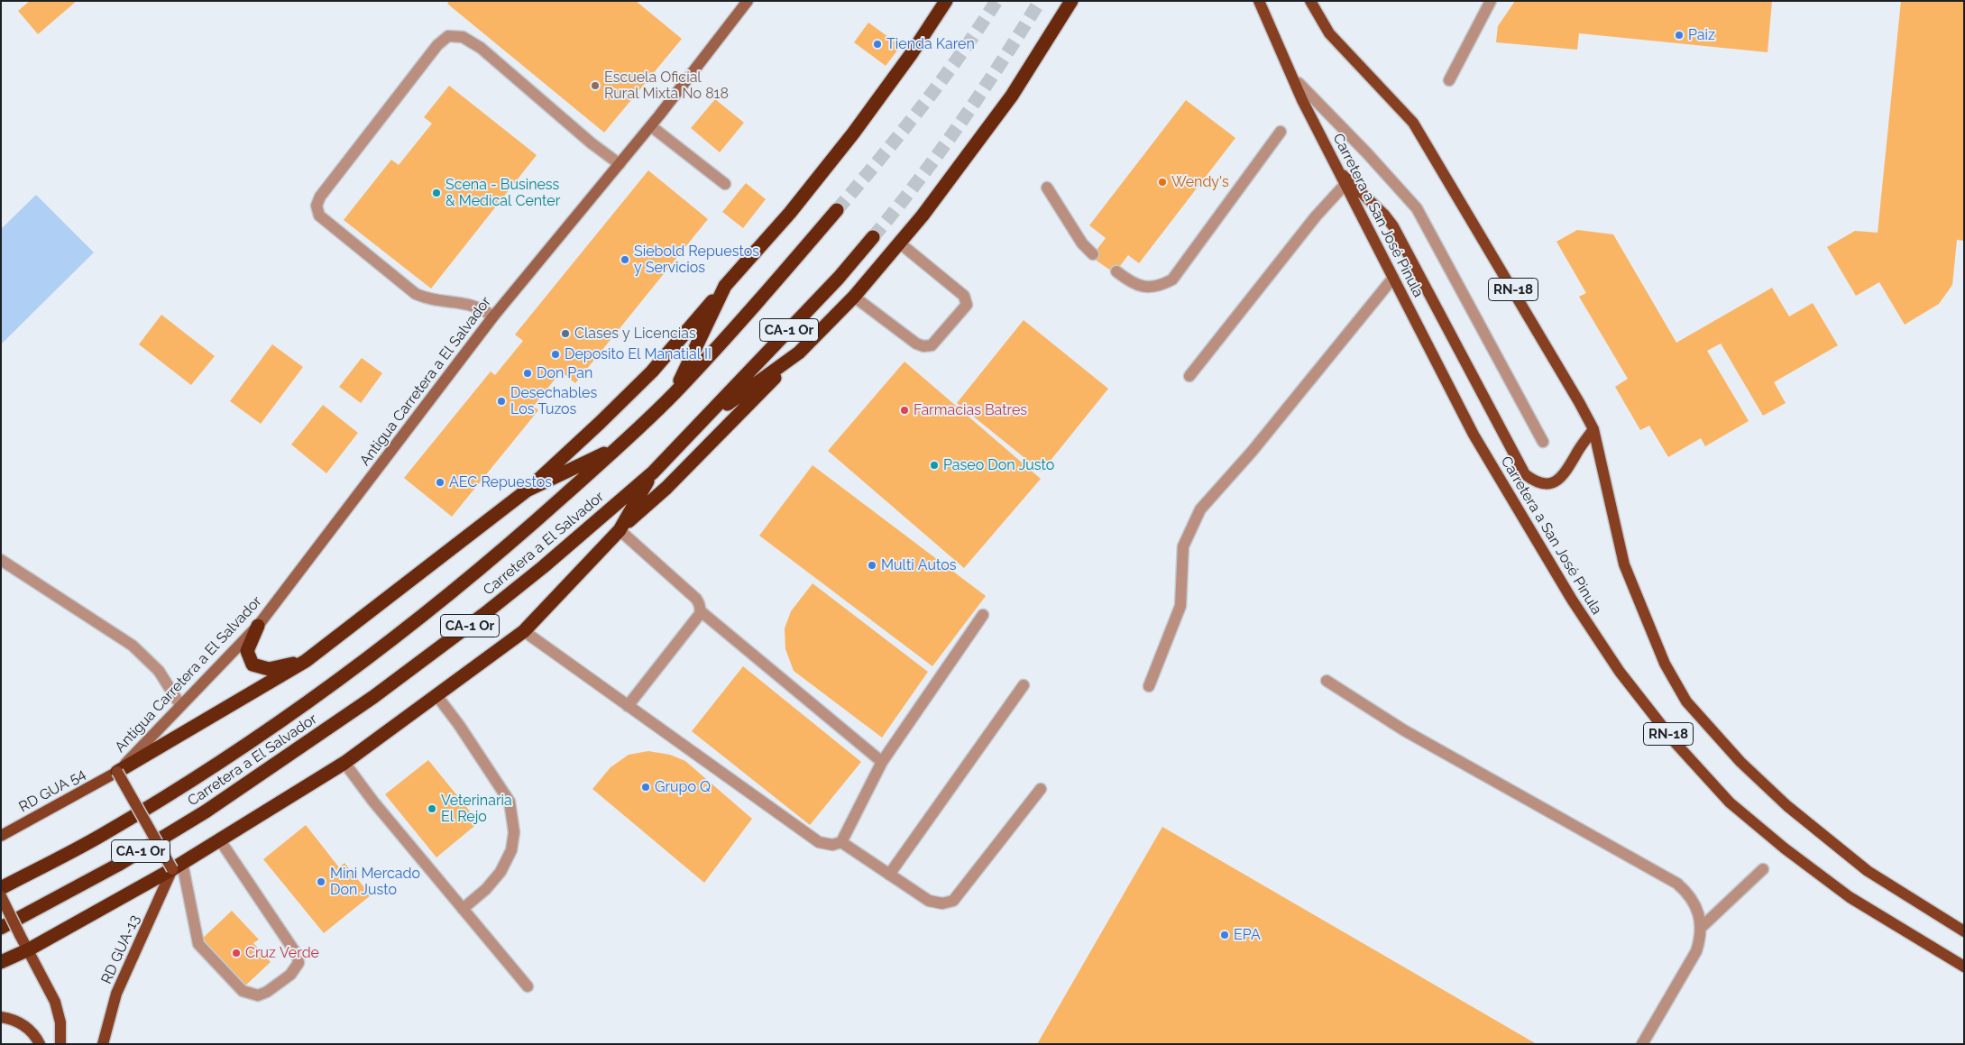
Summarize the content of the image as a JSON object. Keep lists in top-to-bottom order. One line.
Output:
{"streets":{"highway":["CA-1 Or","Carretera a El Salvador"],"main road":["Carretera a San José Pinula","RN-18","RD GUA 54","RD GUA-13"],"street":["Antigua Carretera a El Salvador"]},"crossings":[["Antigua Carretera a El Salvador","RD GUA 54"]],"places":["Paiz","Tienda Karen","Escuela Oficial Rural Mixta No 818","Wendy's","Scena - Business & Medical Center","Siebold Repuestos y Servicios","Clases y Licencias","Deposito El Manatial II","Don Pan","Desechables Los Tuzos","Farmacias Batres","Paseo Don Justo","AEC Repuestos","Multi Autos","Grupo Q","Veterinaria El Rejo","Mini Mercado Don Justo","EPA","Cruz Verde"]}
